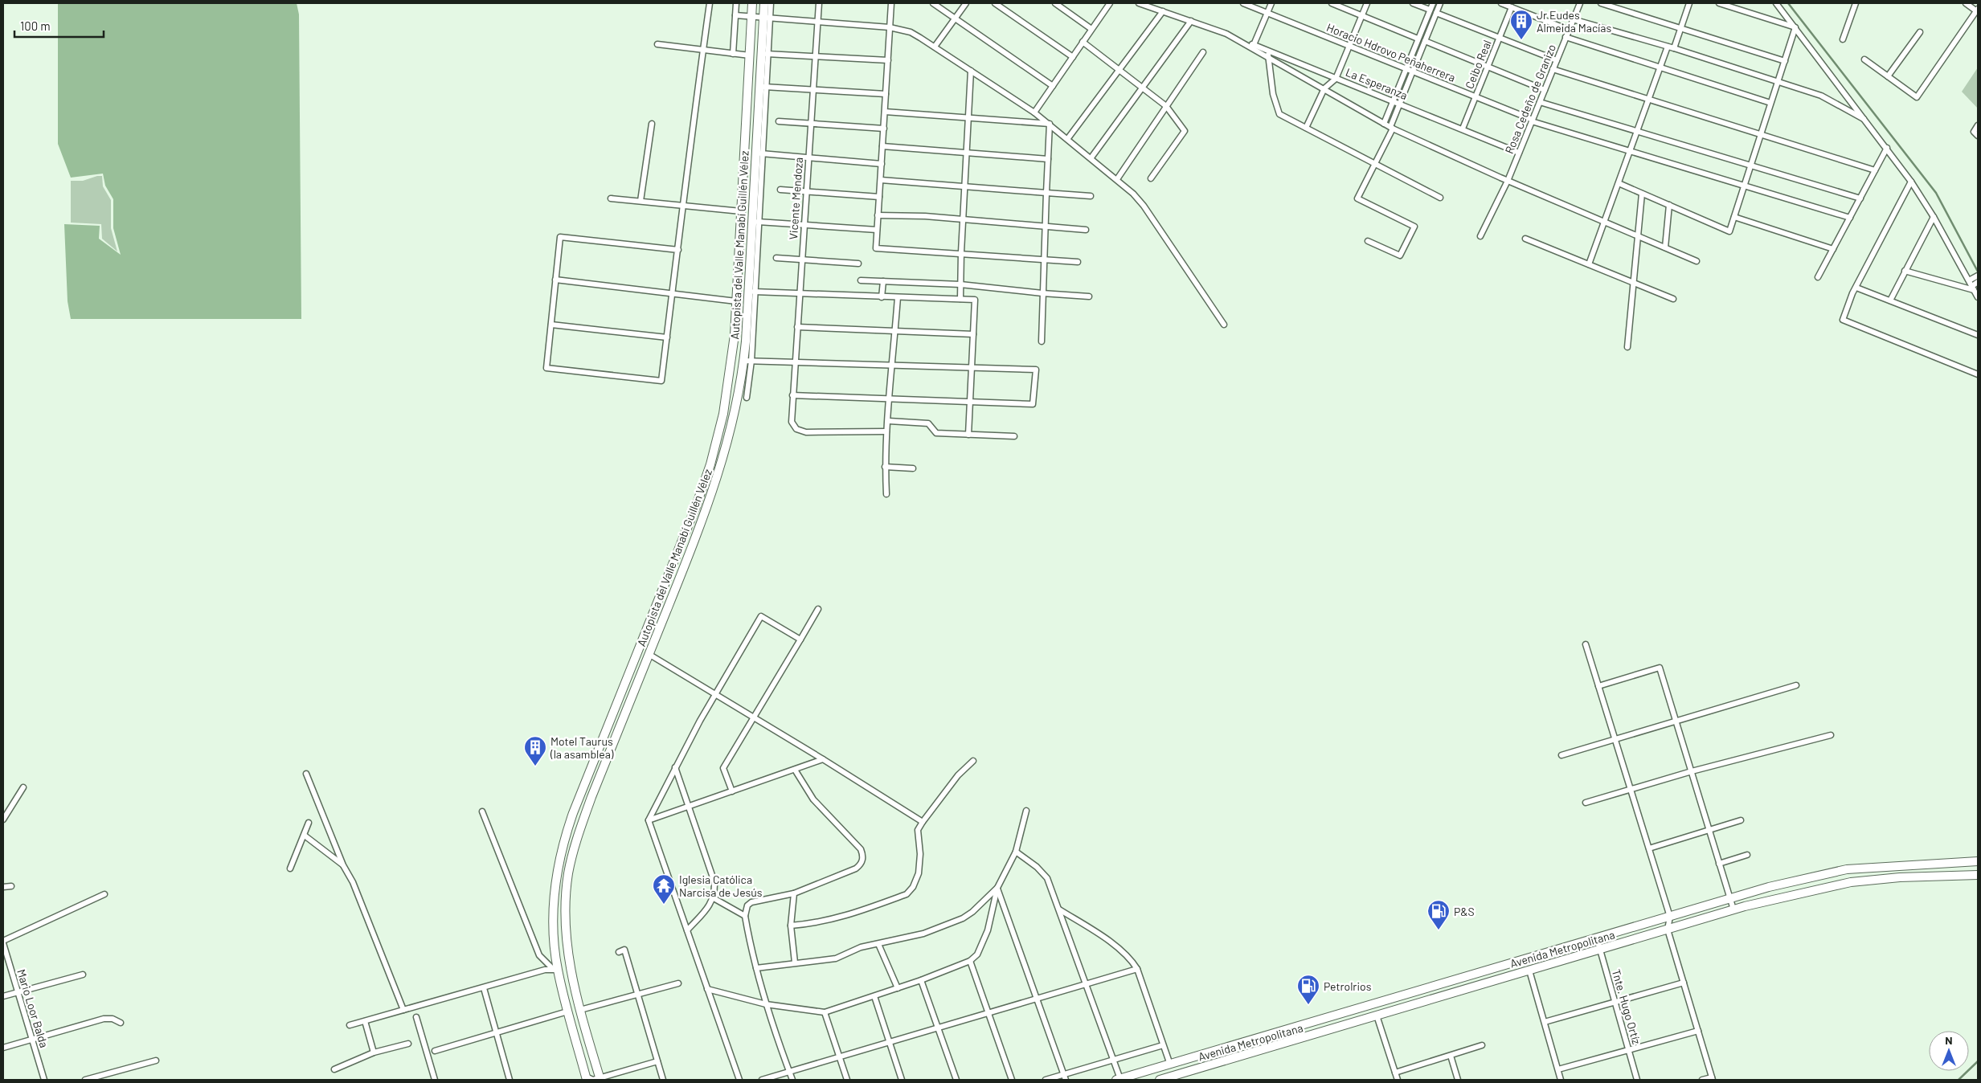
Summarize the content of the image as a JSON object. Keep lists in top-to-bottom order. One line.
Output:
{"streets":{"main road":["Autopista del Valle Manabí Guillén Vélez","Avenida Metropolitana"],"street":["Horacio Hdrovo Peñaherrera","Ceibo Real","La Esperanza","Rosa Cedeño de Granizo","Vicente Mendoza","Tnte. Hugo Ortíz","Mario Loor Balda"]},"crossings":[["Horacio Hdrovo Peñaherrera","Ceibo Real"],["Horacio Hdrovo Peñaherrera","Rosa Cedeño de Granizo"],["Ceibo Real","La Esperanza"],["La Esperanza","Rosa Cedeño de Granizo"],["Avenida Metropolitana","Tnte. Hugo Ortíz"]],"places":{"building":["Jr Eudes Almeida Macías","Motel Taurus (la asamblea)"],"temple":["Iglesia Católica Narcisa de Jesús"],"fuel station":["P&S","Petrolrios"]},"scale_bar":"100 m","north":"top"}
